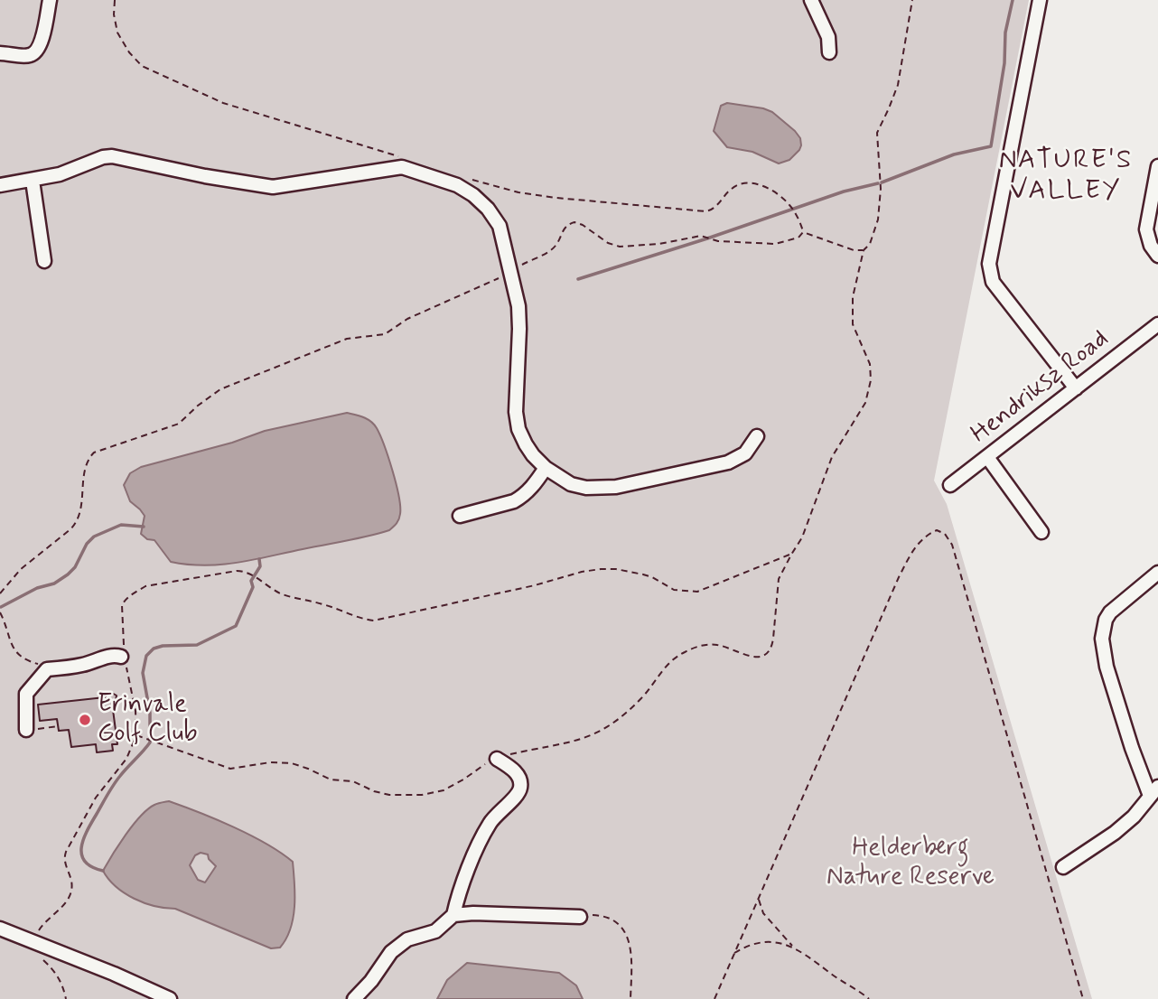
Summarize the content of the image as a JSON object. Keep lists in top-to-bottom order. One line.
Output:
{"streets":{"street":["Hendriksz Road"]},"districts":["NATURE'S VALLEY"],"parks":["Helderberg Nature Reserve"],"places":["Erinvale Golf Club"]}
